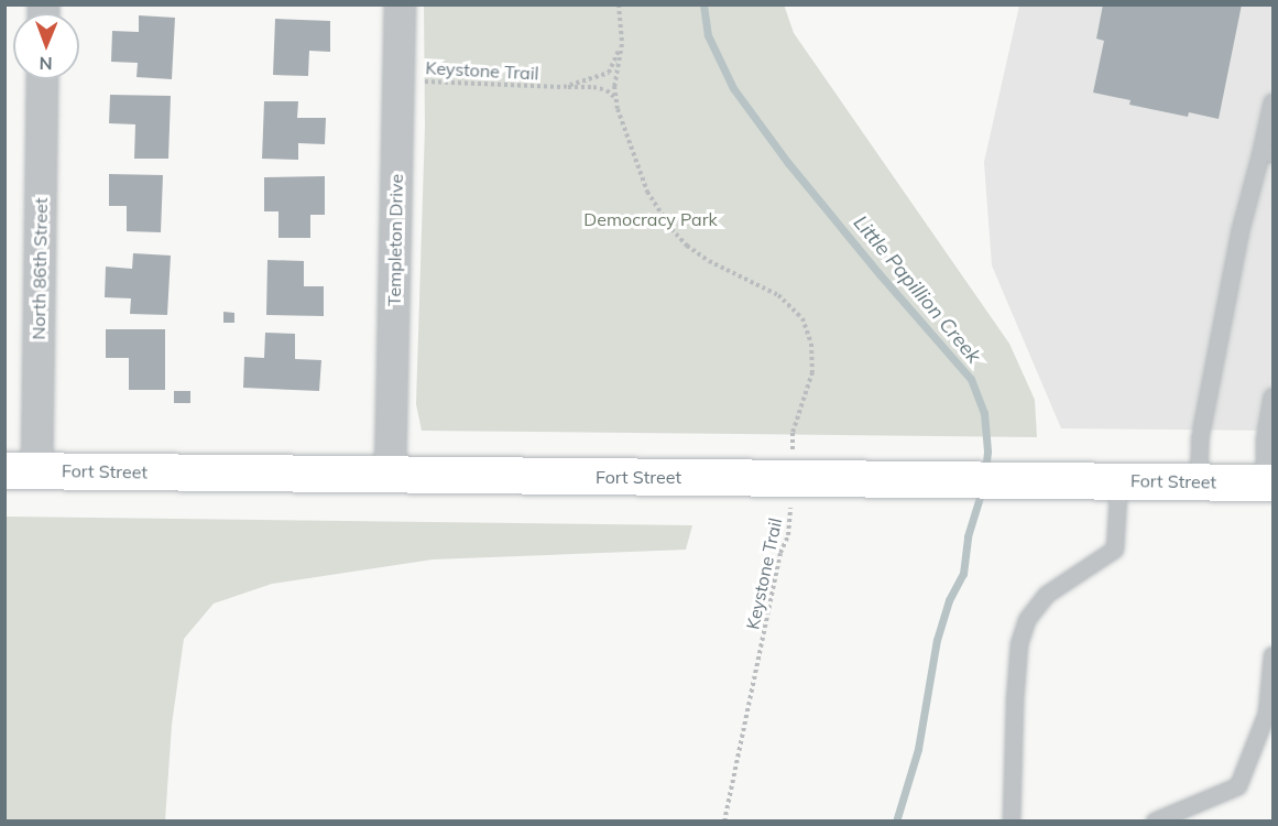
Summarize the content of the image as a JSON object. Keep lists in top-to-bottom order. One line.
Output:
{"streets":{"main road":["Fort Street"],"street":["Templeton Drive","North 86th Street"],"path":["Keystone Trail"]},"crossings":[["Keystone Trail","Templeton Drive"],["Keystone Trail","Fort Street"],["Templeton Drive","Fort Street"],["North 86th Street","Fort Street"]],"water":["Little Papillion Creek"],"parks":["Democracy Park"],"north":"bottom"}
